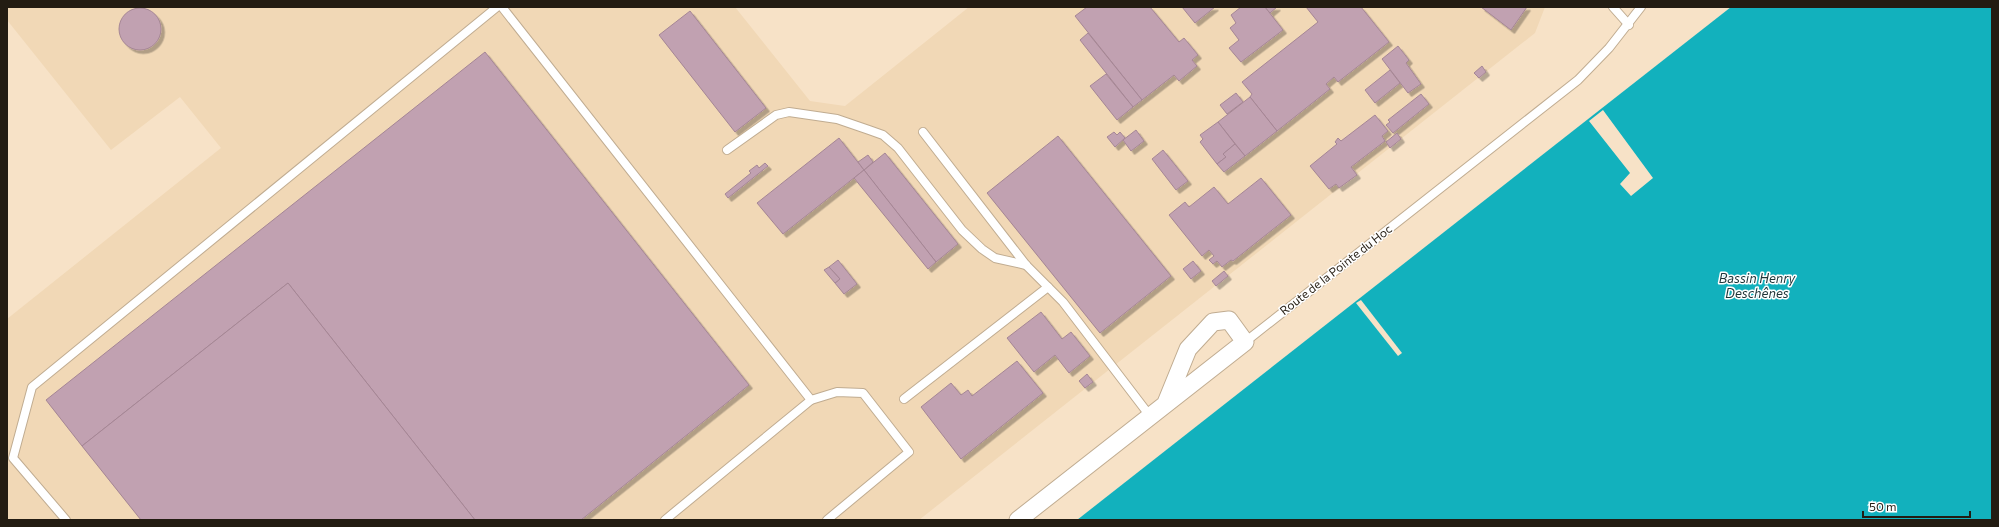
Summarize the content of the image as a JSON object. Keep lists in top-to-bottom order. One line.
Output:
{"streets":{"street":["Route de la Pointe du Hoc"]},"water":["Bassin Henry Deschênes"],"scale_bar":"50 m"}
